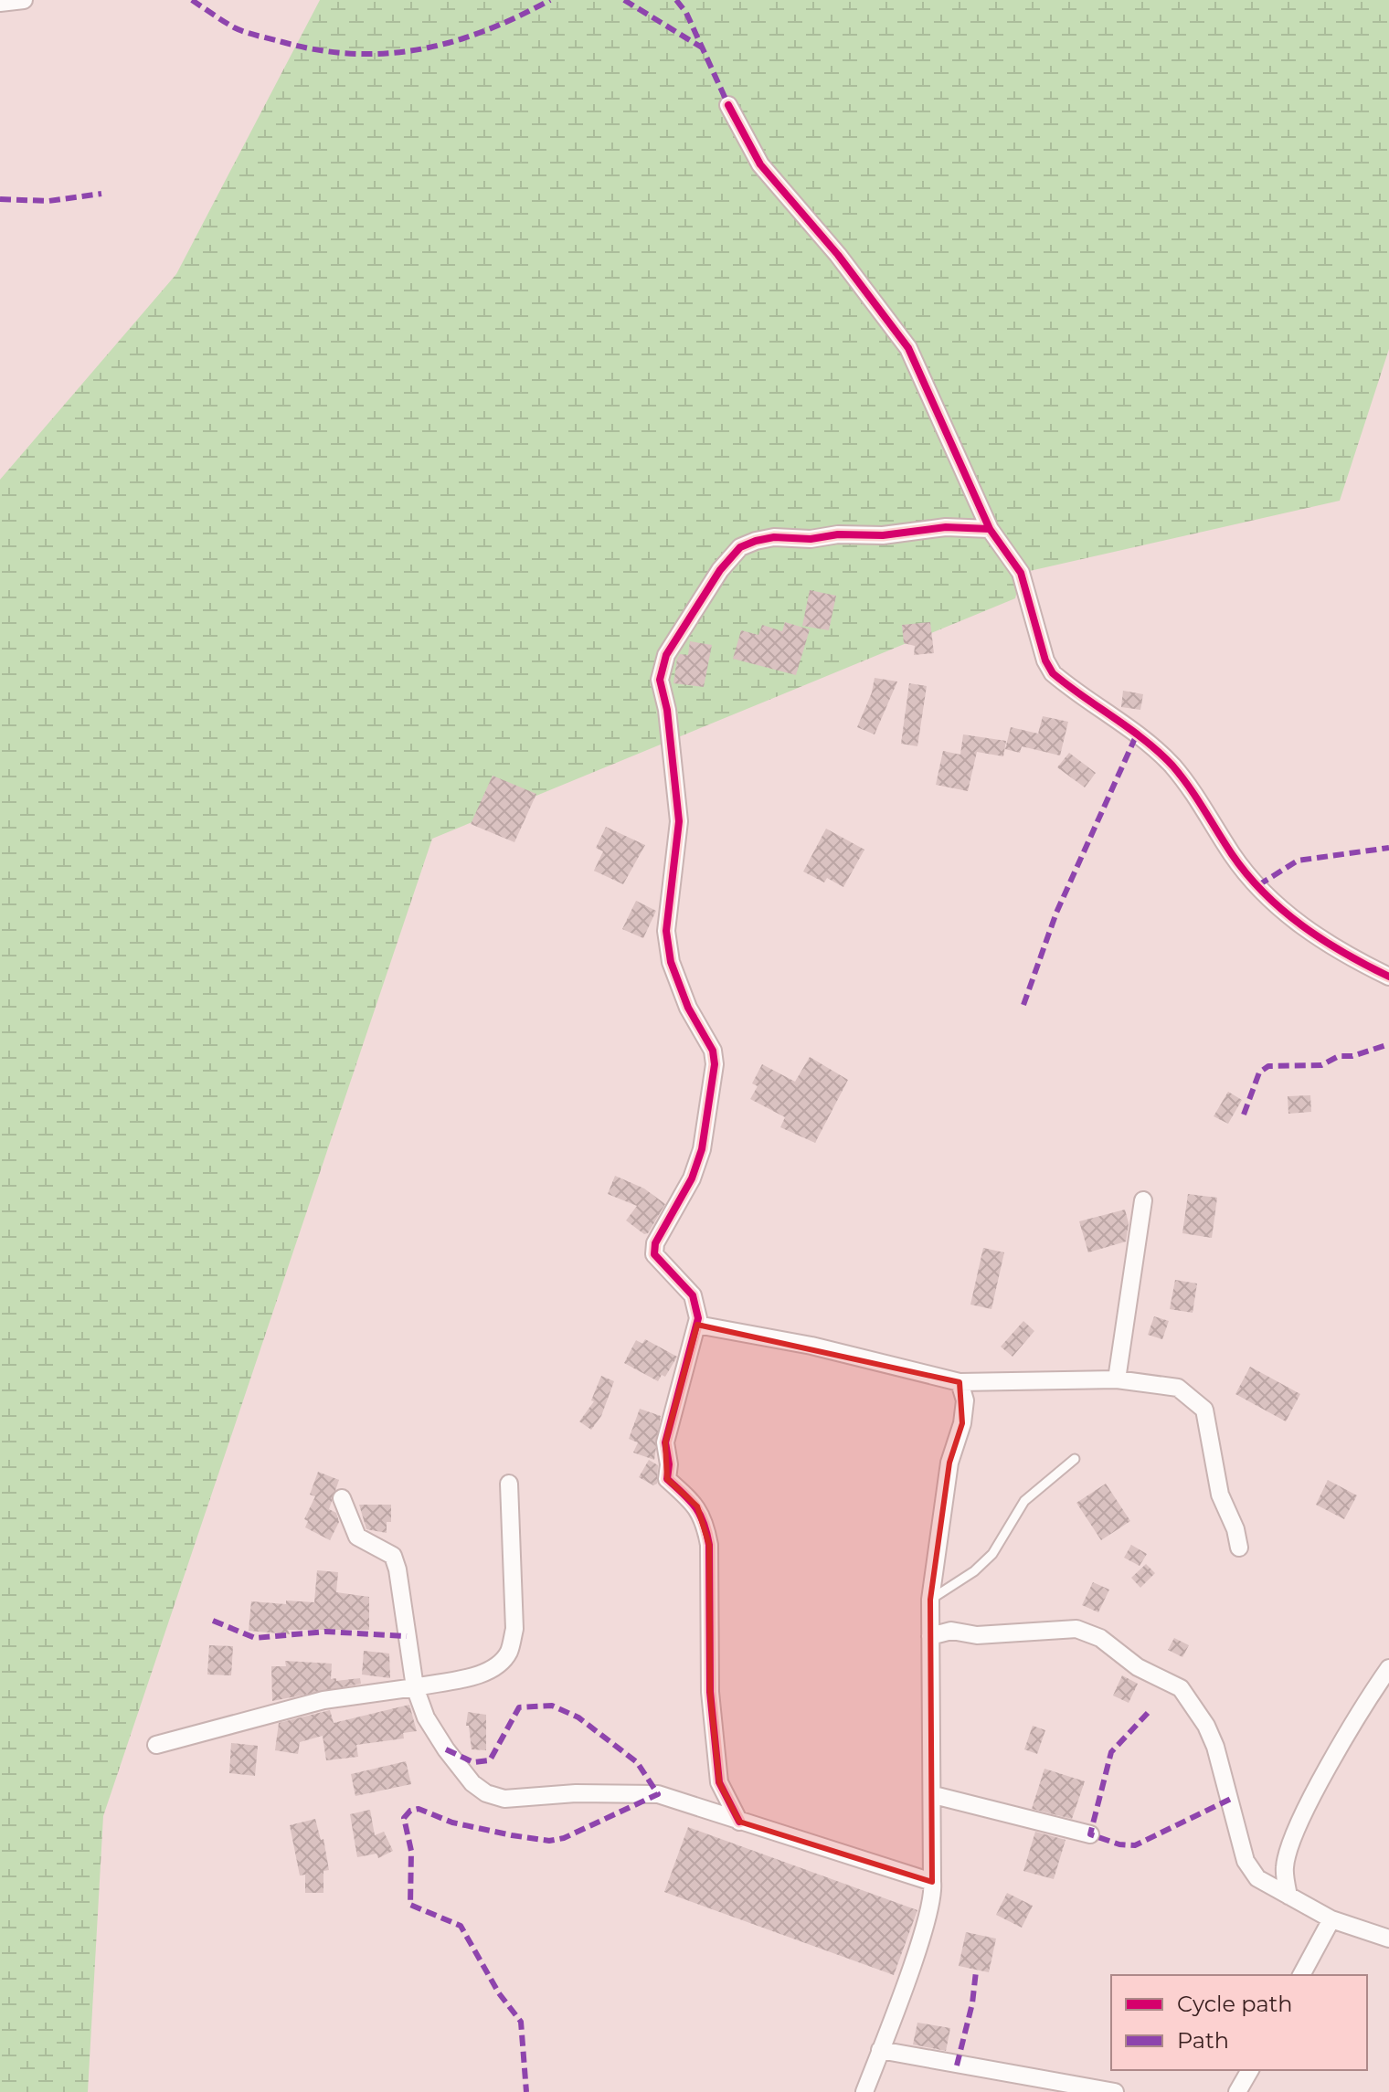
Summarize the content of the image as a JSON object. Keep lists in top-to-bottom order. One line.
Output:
{"legend":["Cycle path","Path"]}
